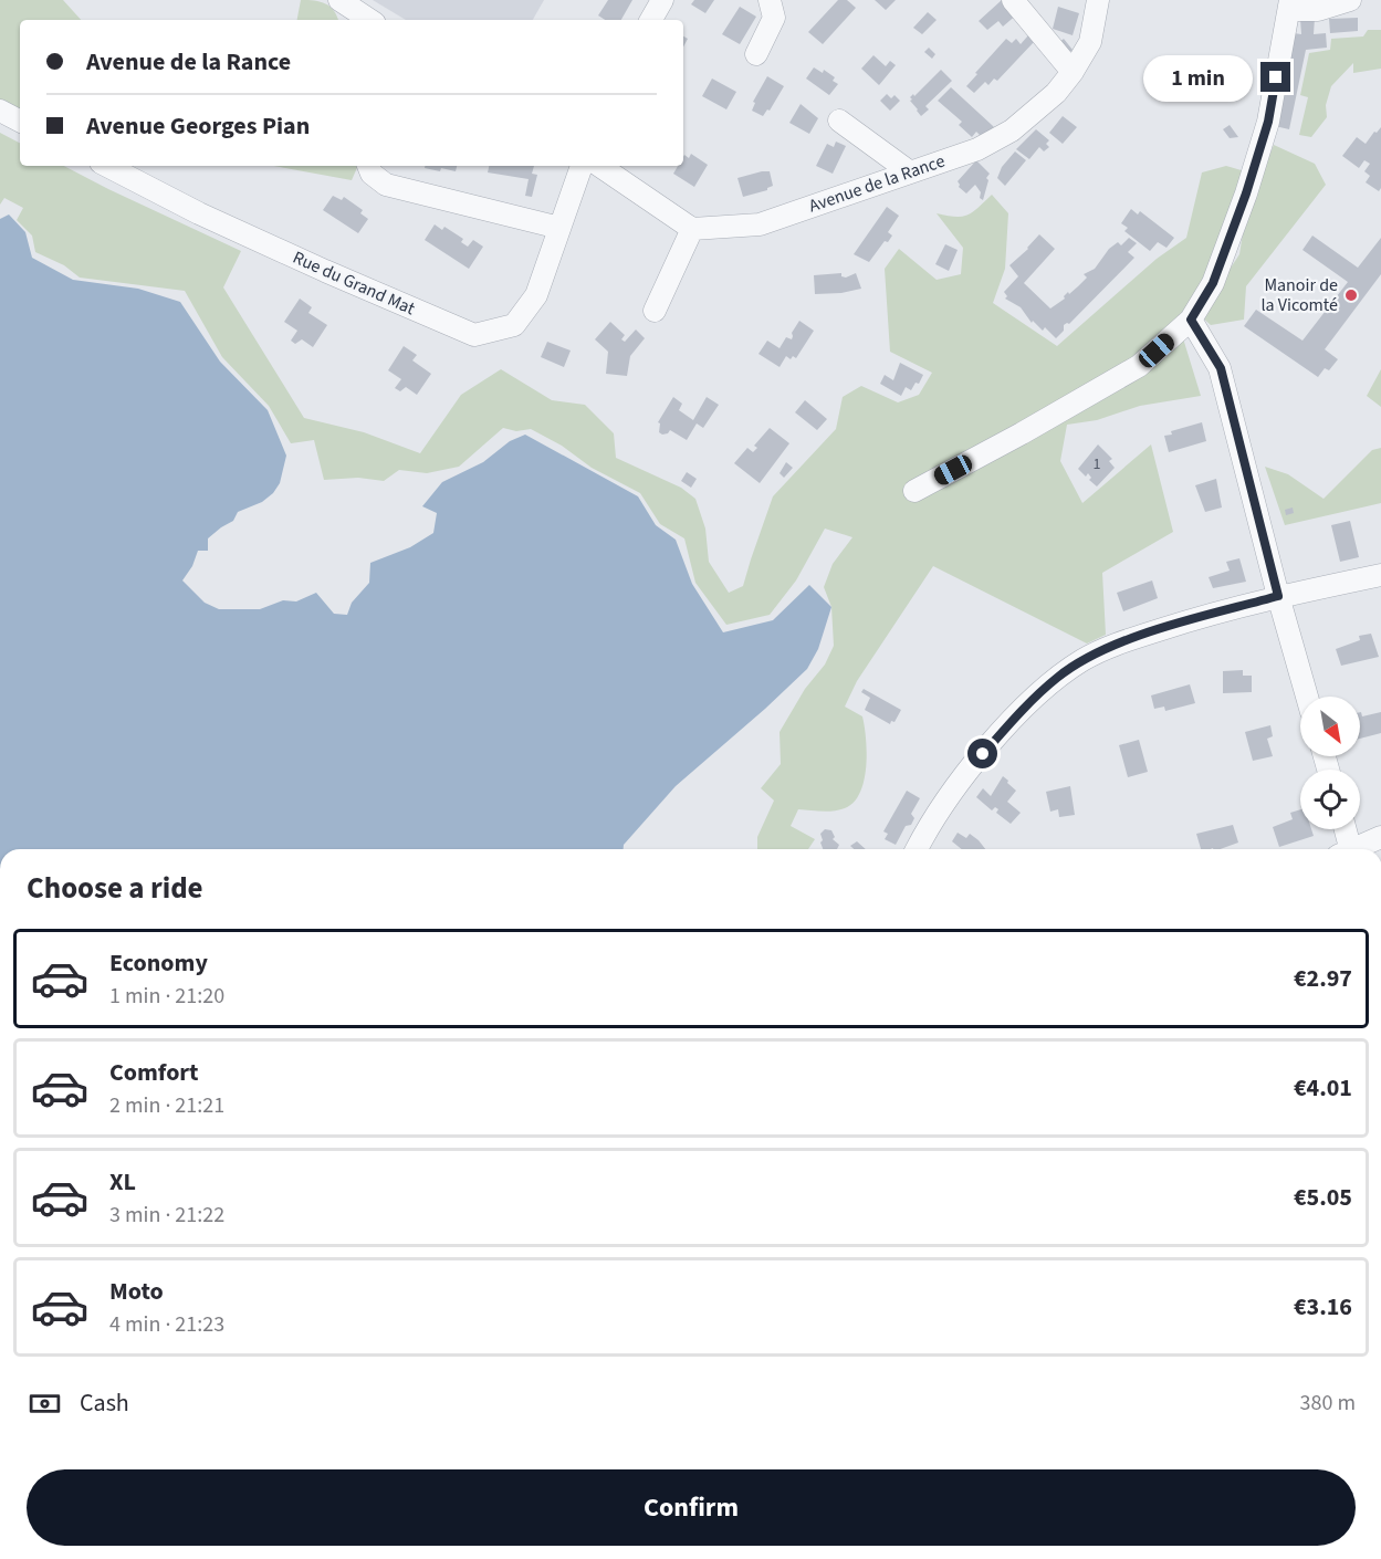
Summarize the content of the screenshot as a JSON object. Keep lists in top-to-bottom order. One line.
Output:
{"streets":{"street":["Avenue de la Rance","Rue du Grand Mat"]},"places":["Manoir de la Vicomté"],"house_numbers":["1"],"north":"bottom right","page":{"banner":["Avenue de la Rance","Avenue Georges Pian"],"bubble":"1 min","heading":"Choose a ride","list":[{"name":"Economy","note":"1 min · 21:20","value":"€2.97"},{"name":"Comfort","note":"2 min · 21:21","value":"€4.01"},{"name":"XL","note":"3 min · 21:22","value":"€5.05"},{"name":"Moto","note":"4 min · 21:23","value":"€3.16"}],"pay":["Cash","380 m"],"buttons":"Confirm"}}
